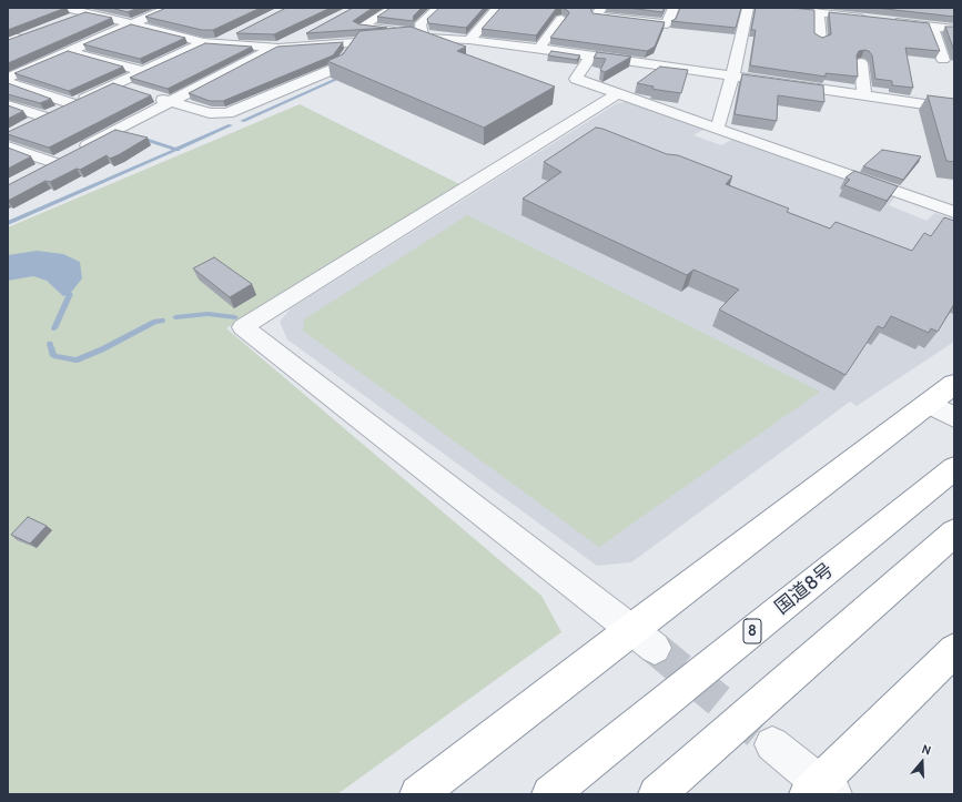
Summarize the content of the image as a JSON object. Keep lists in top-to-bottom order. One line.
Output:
{"streets":{"highway":["国道8号","8"]},"north":"top"}
